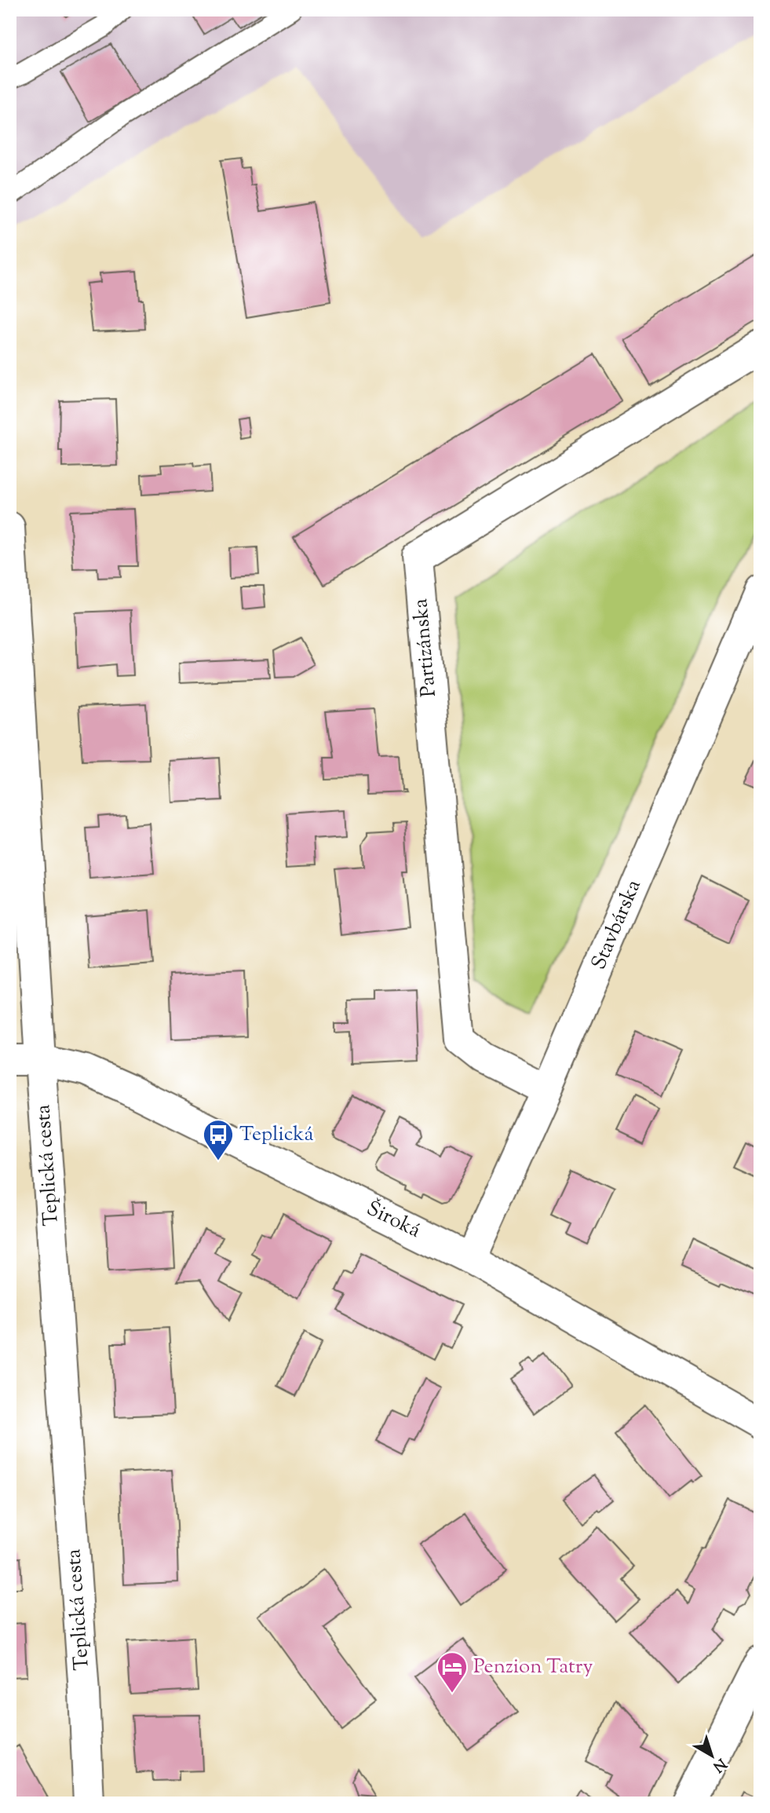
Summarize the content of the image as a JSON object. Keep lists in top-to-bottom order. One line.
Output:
{"streets":{"street":["Partizánska","Stavbárska","Teplická cesta","Široká"]},"crossings":[["Partizánska","Stavbárska"],["Stavbárska","Široká"],["Teplická cesta","Široká"]],"places":{"bus stop":["Teplická"],"hotel":["Penzion Tatry"]},"north":"bottom right"}
